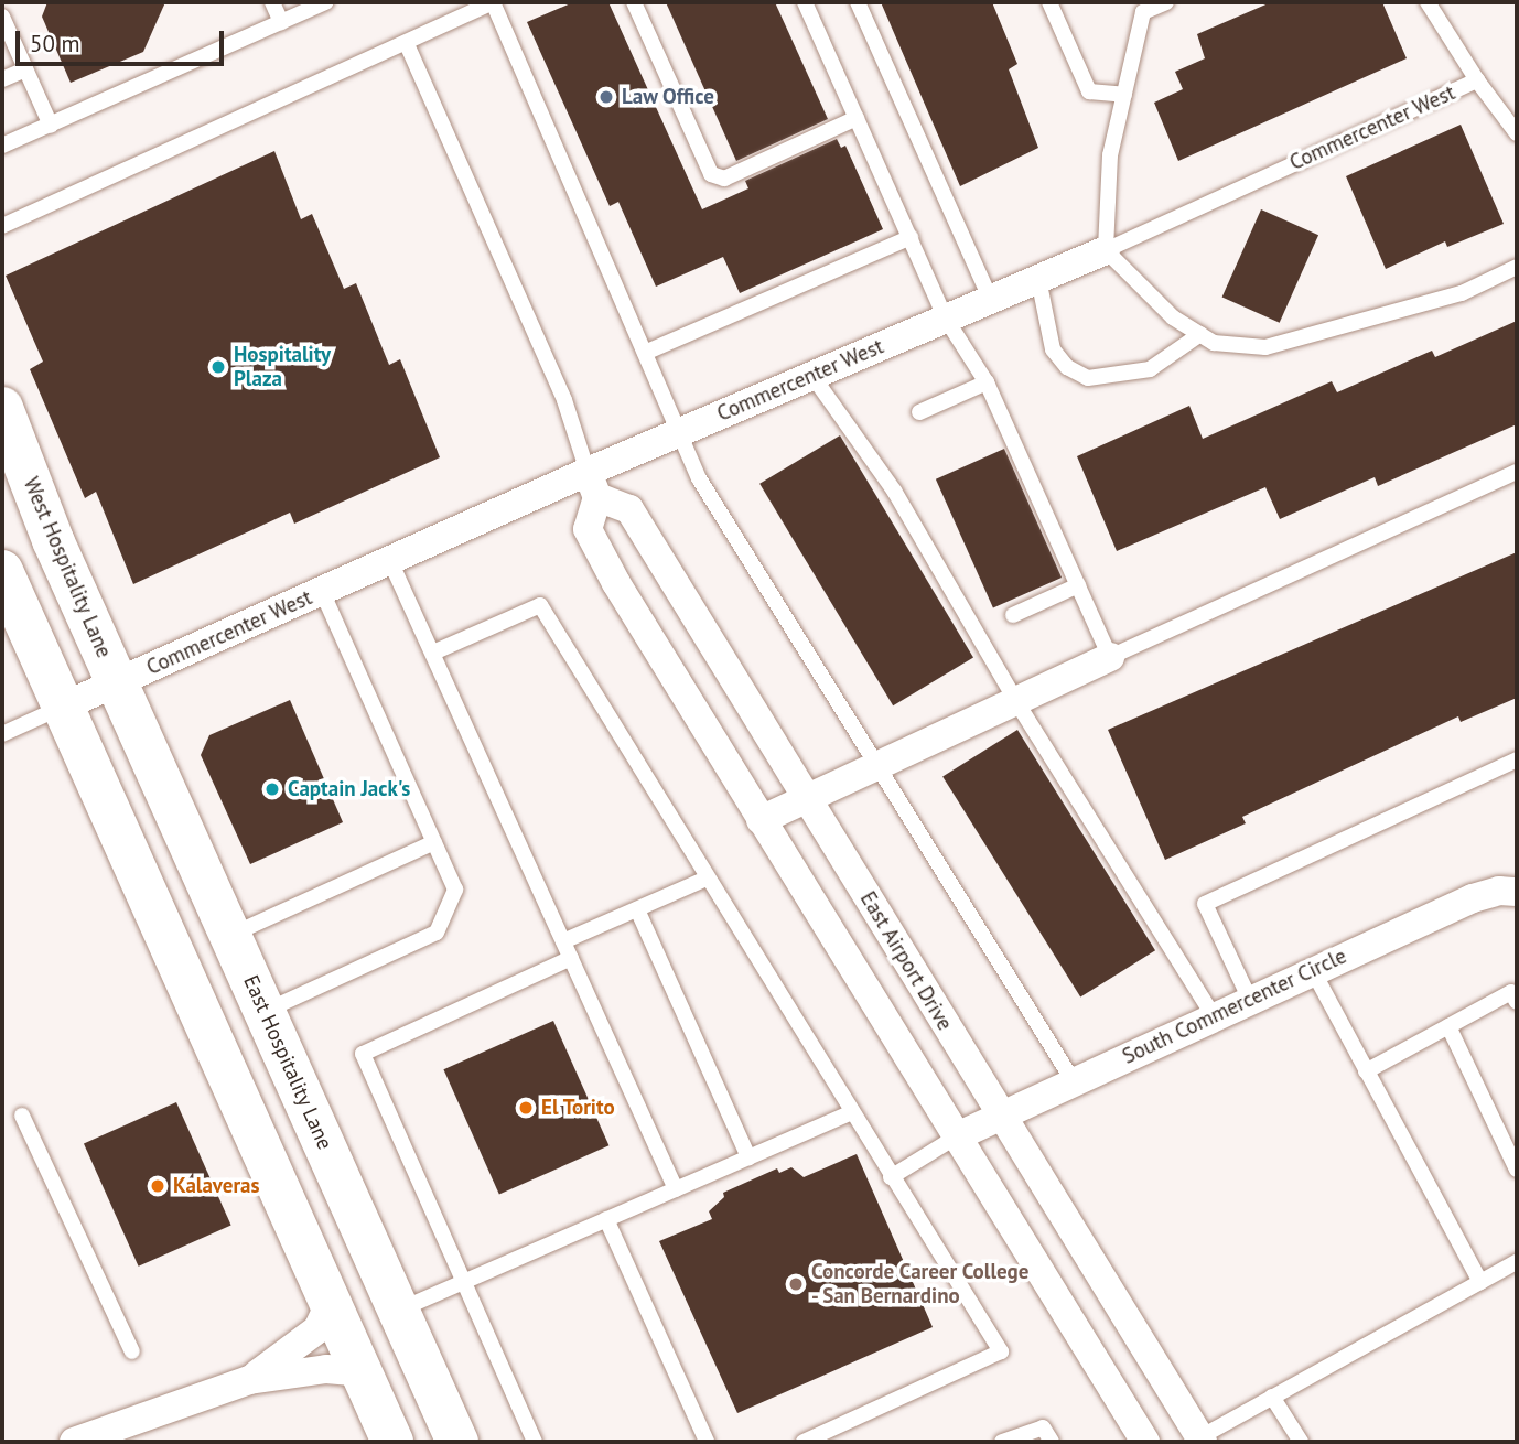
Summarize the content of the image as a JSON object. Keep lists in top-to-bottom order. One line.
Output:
{"streets":{"main road":["West Hospitality Lane","East Hospitality Lane"],"street":["Commercenter West","East Airport Drive","South Commercenter Circle"]},"crossings":[["Commercenter West","West Hospitality Lane"],["Commercenter West","East Airport Drive"],["Commercenter West","East Hospitality Lane"],["West Hospitality Lane","East Hospitality Lane"],["East Airport Drive","South Commercenter Circle"]],"places":["Law Office","Hospitality Plaza","Captain Jack's","El Torito","Kalaveras","Concorde Career College - San Bernardino"],"scale_bar":"50 m"}
